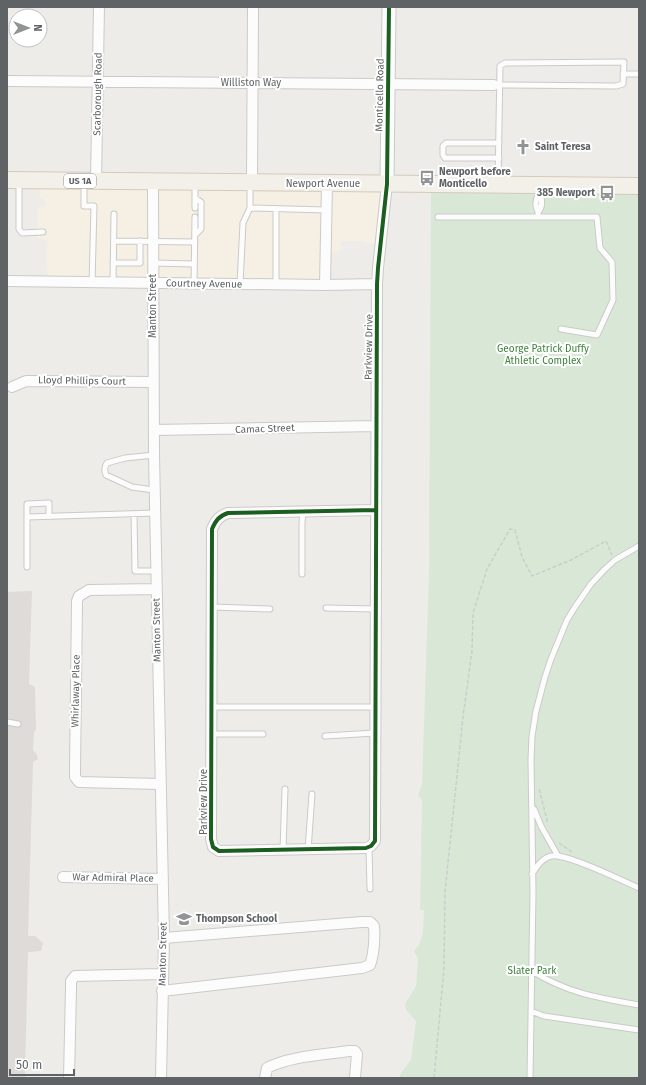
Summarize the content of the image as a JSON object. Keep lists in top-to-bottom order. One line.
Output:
{"streets":{"main road":["US 1A","Newport Avenue"],"street":["Williston Way","Scarborough Road","Monticello Road","Courtney Avenue","Manton Street","Parkview Drive","Lloyd Phillips Court","Camac Street","Whirlaway Place","War Admiral Place"]},"crossings":[["Williston Way","Scarborough Road"],["Williston Way","Monticello Road"],["Scarborough Road","Newport Avenue"],["Monticello Road","Newport Avenue"],["Monticello Road","Parkview Drive"],["Newport Avenue","Manton Street"],["Newport Avenue","Parkview Drive"],["Courtney Avenue","Manton Street"],["Courtney Avenue","Parkview Drive"],["Manton Street","Lloyd Phillips Court"],["Manton Street","Camac Street"],["Manton Street","Whirlaway Place"],["Manton Street","War Admiral Place"],["Parkview Drive","Camac Street"]],"parks":["George Patrick Duffy Athletic Complex","Slater Park"],"places":{"church":["Saint Teresa"],"bus stop":["Newport before Monticello","385 Newport"],"school or university":["Thompson School"]},"scale_bar":"50 m","north":"right"}
